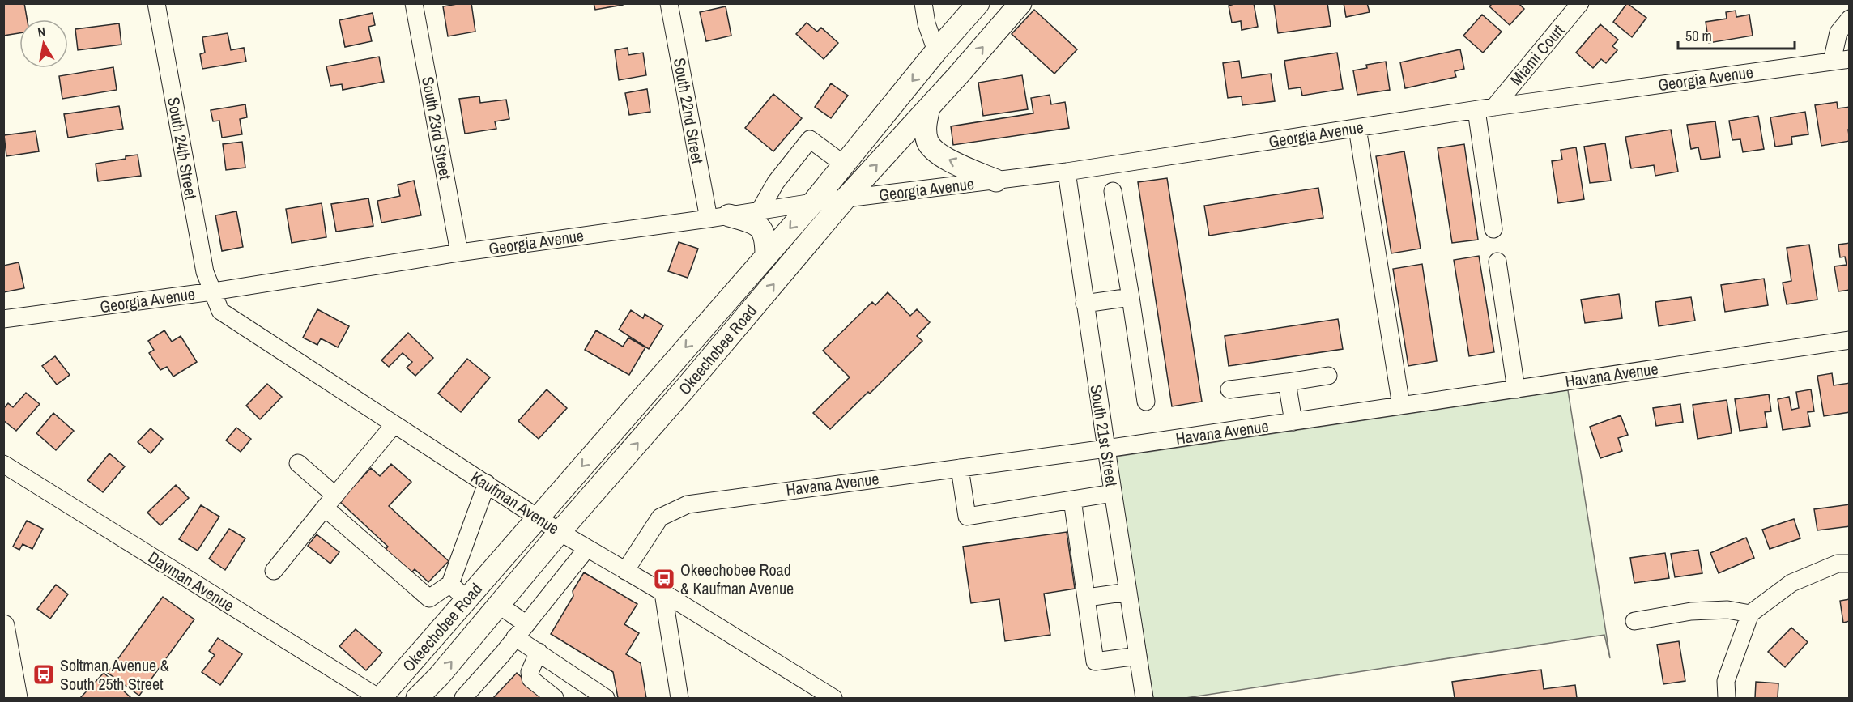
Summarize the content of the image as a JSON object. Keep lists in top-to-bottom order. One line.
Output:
{"streets":{"main road":["Okeechobee Road"],"street":["Miami Court","Georgia Avenue","South 22nd Street","South 23rd Street","South 24th Street","Havana Avenue","South 21st Street","Kaufman Avenue","Dayman Avenue"]},"crossings":[["Miami Court","Georgia Avenue"],["Georgia Avenue","South 22nd Street"],["Georgia Avenue","South 23rd Street"],["Georgia Avenue","South 24th Street"],["Georgia Avenue","Okeechobee Road"],["Georgia Avenue","South 21st Street"],["Georgia Avenue","Kaufman Avenue"],["South 24th Street","Kaufman Avenue"],["Okeechobee Road","Kaufman Avenue"],["Okeechobee Road","Dayman Avenue"],["Havana Avenue","South 21st Street"],["Havana Avenue","Kaufman Avenue"]],"places":{"bus stop":["Okeechobee Road & Kaufman Avenue","Soltman Avenue & South 25th Street"]},"scale_bar":"50 m","north":"top"}
